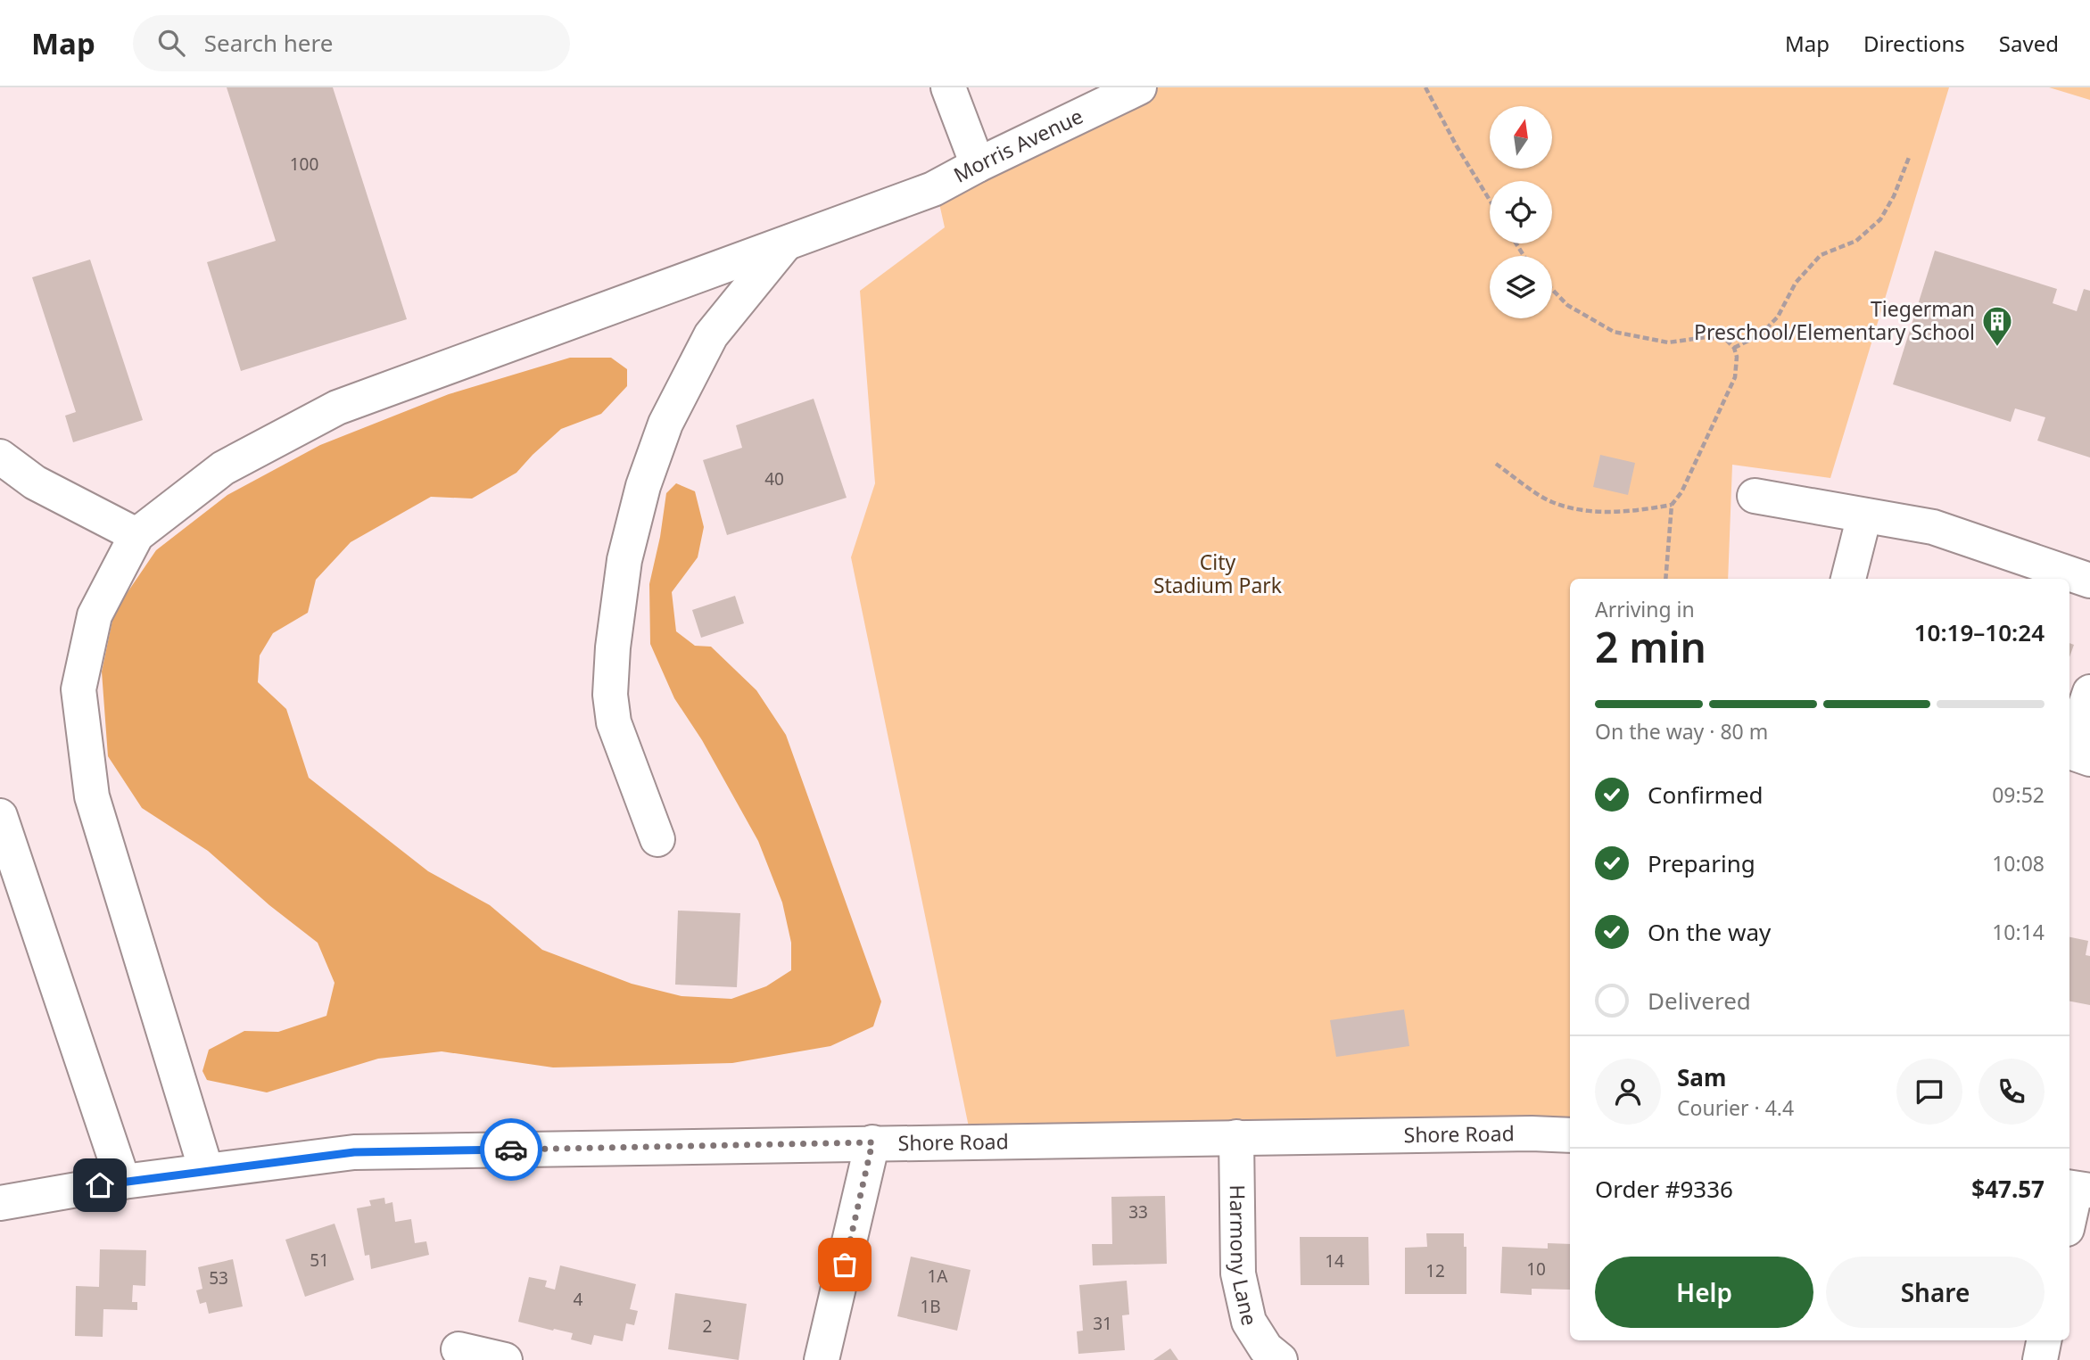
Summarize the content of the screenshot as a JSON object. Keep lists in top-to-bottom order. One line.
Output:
{"streets":{"main road":["Morris Avenue","Shore Road","Harmony Lane"]},"crossings":[["Shore Road","Harmony Lane"]],"parks":["City Stadium Park"],"places":{"building":["Tiegerman Preschool/Elementary School"]},"house_numbers":["100","40","33","51","14","10","12","1A","53","4","1B","31","2"],"north":"top","page":{"header":"Map","search":"Search here","nav":["Map","Directions","Saved"],"heading":["2 min","Arriving in","10:19–10:24"],"panel":["Sam","Courier · 4.4","Order #9336","$47.57"],"bar":"On the way · 80 m","list":[["Confirmed","09:52"],["Preparing","10:08"],["On the way","10:14"],"Delivered"],"buttons":["Help","Share"]}}
